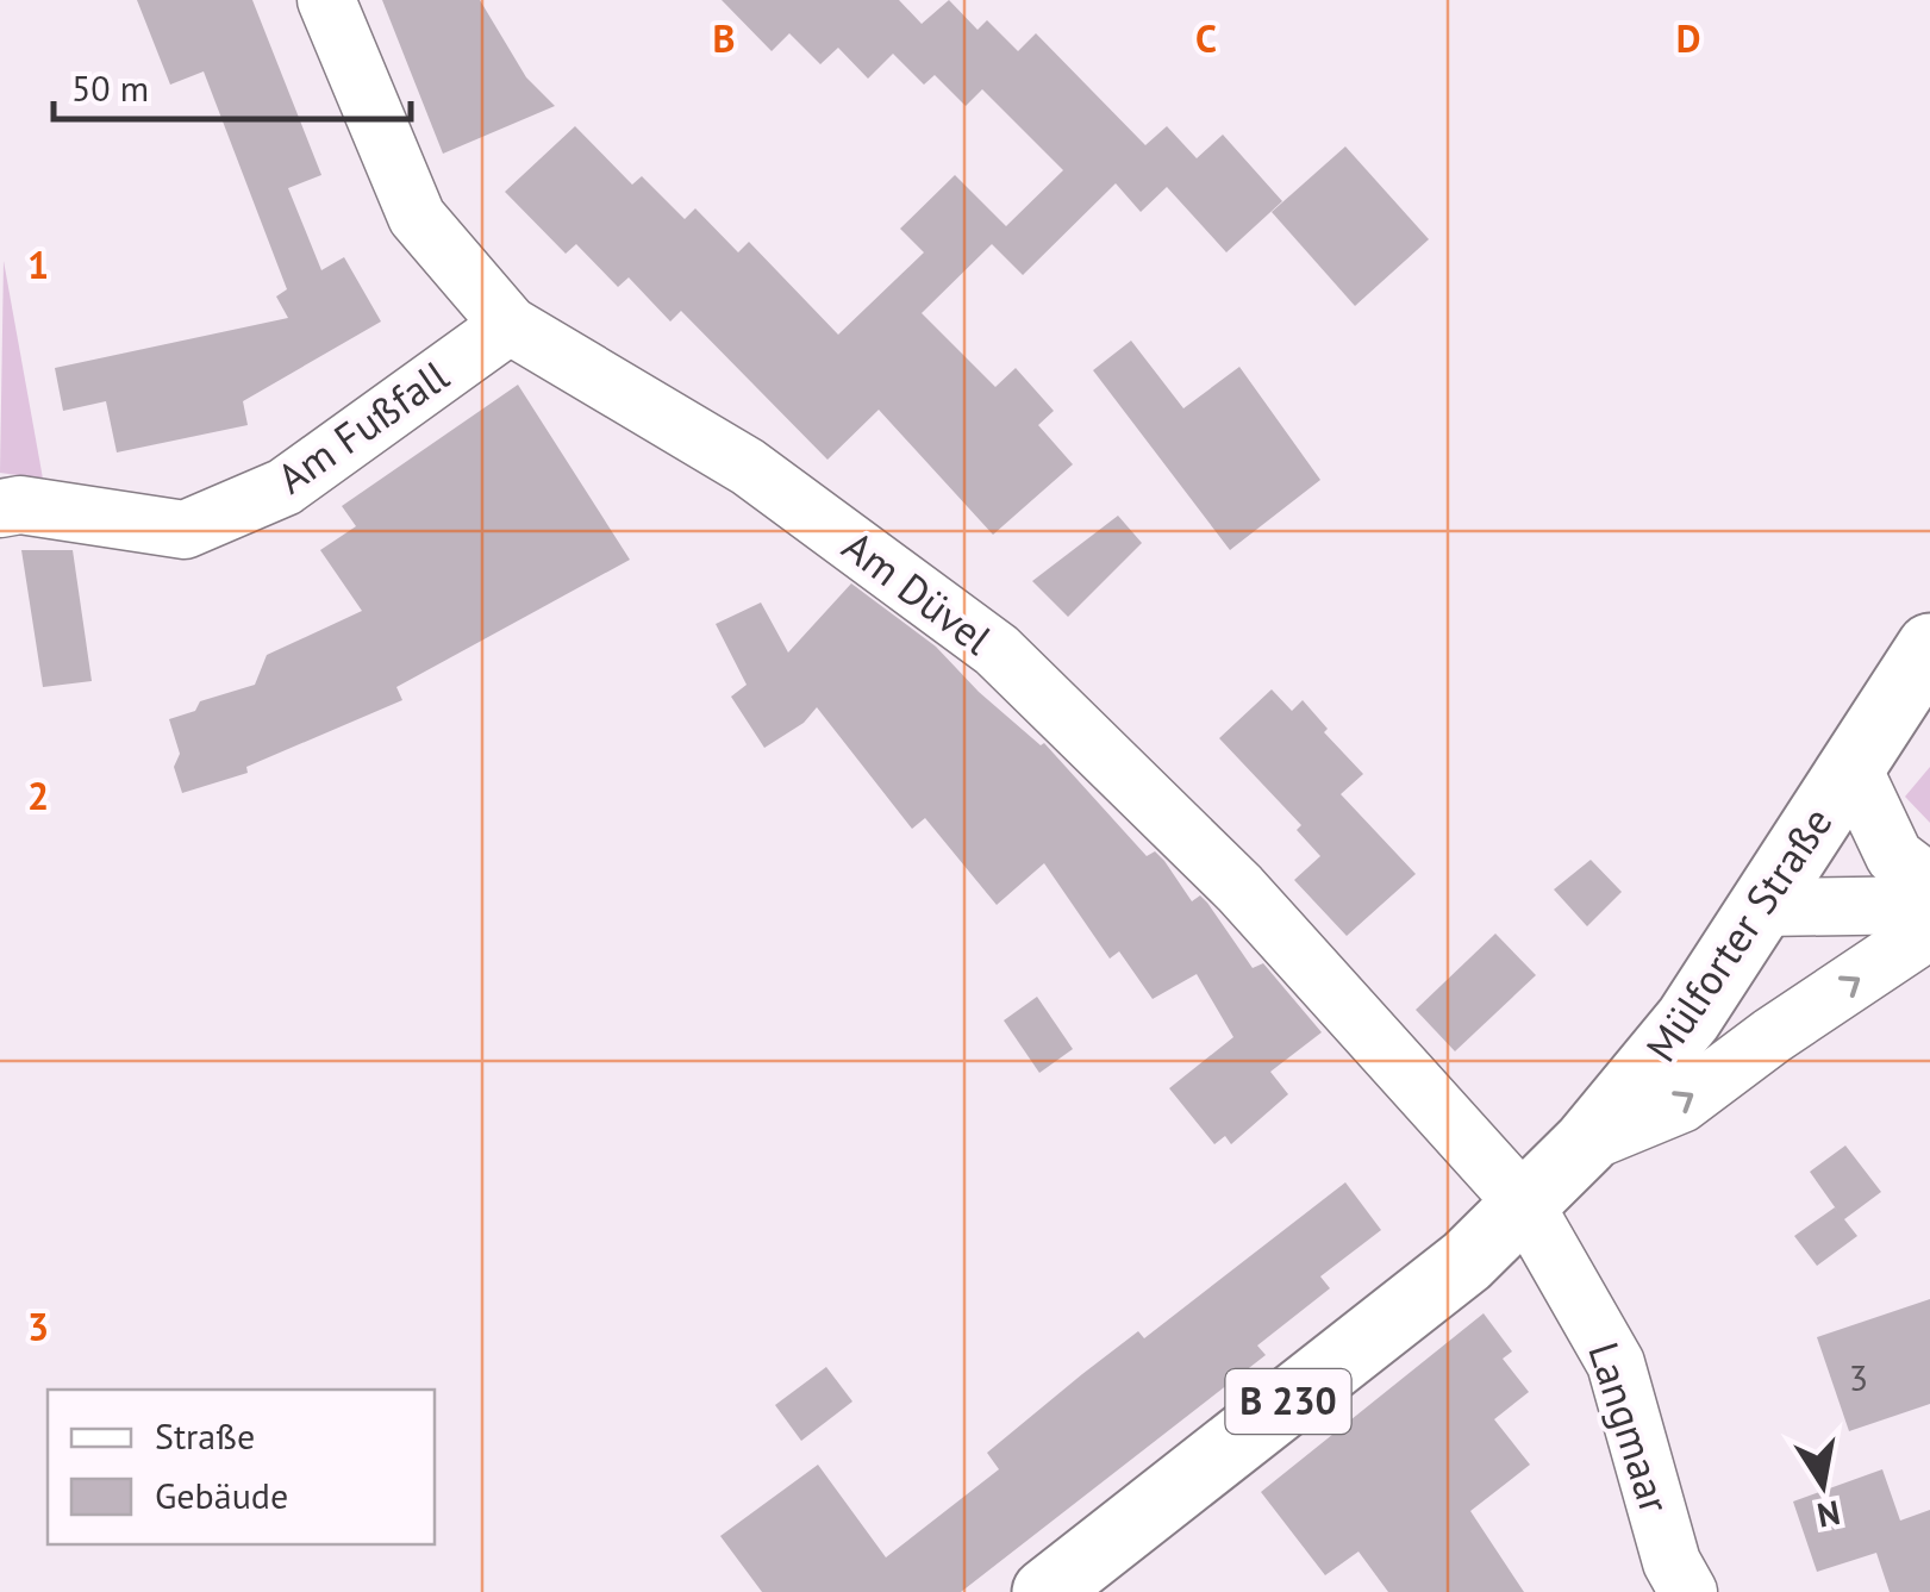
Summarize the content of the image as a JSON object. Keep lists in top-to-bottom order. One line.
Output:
{"streets":{"main road":["Mülforter Straße","B 230"],"street":["Am Fußfall","Am Düvel","Langmaar"]},"crossings":[["Am Fußfall","Am Düvel"],["Am Düvel","Mülforter Straße"],["Am Düvel","B 230"],["Am Düvel","Langmaar"],["Mülforter Straße","B 230"],["Mülforter Straße","Langmaar"],["B 230","Langmaar"]],"house_numbers":["3"],"legend":["Straße","Gebäude"],"scale_bar":"50 m","north":"bottom","grid":{"columns":["B","C","D"],"rows":["1","2","3"]}}
